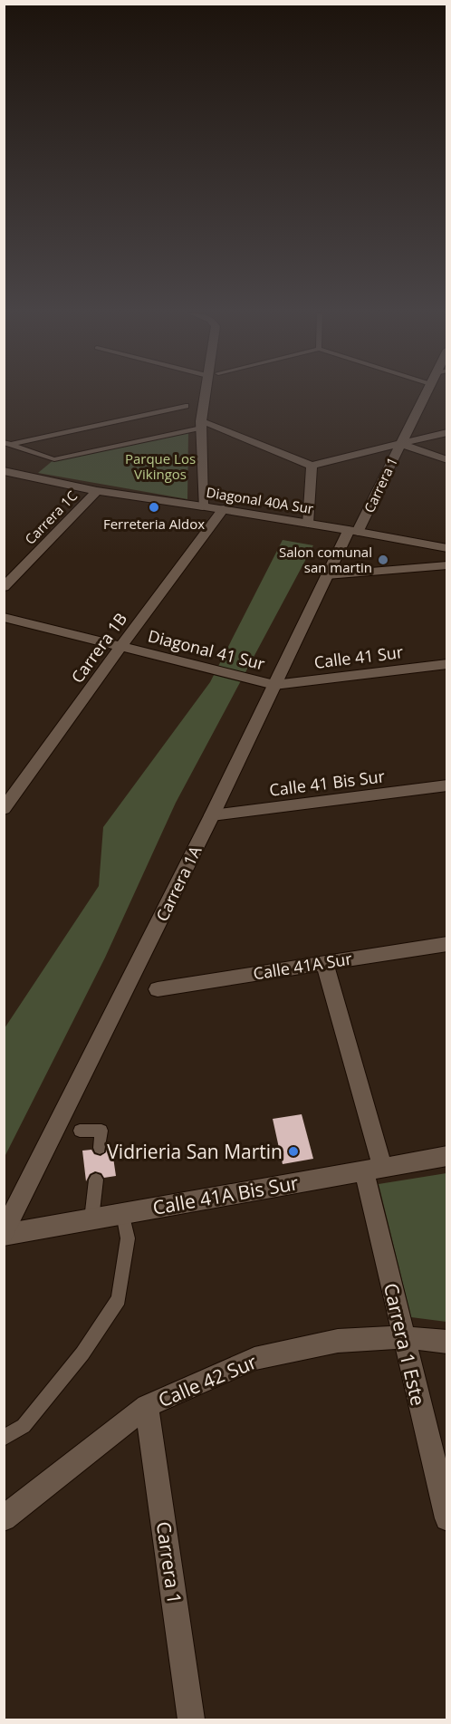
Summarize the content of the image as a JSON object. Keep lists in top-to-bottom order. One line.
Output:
{"streets":{"street":["Carrera 1","Diagonal 40A Sur","Carrera 1C","Carrera 1B","Diagonal 41 Sur","Calle 41 Sur","Calle 41 Bis Sur","Carrera 1A","Calle 41A Sur","Calle 41A Bis Sur","Carrera 1 Este","Calle 42 Sur"]},"crossings":[["Carrera 1","Diagonal 40A Sur"],["Carrera 1","Carrera 1A"],["Carrera 1","Calle 42 Sur"],["Diagonal 40A Sur","Carrera 1C"],["Diagonal 40A Sur","Carrera 1B"],["Diagonal 40A Sur","Carrera 1A"],["Carrera 1B","Diagonal 41 Sur"],["Diagonal 41 Sur","Calle 41 Sur"],["Diagonal 41 Sur","Carrera 1A"],["Calle 41 Sur","Carrera 1A"],["Calle 41 Bis Sur","Carrera 1A"],["Carrera 1A","Calle 41A Bis Sur"],["Calle 41A Sur","Carrera 1 Este"],["Calle 41A Bis Sur","Carrera 1 Este"],["Carrera 1 Este","Calle 42 Sur"]],"parks":["Parque Los Vikingos"],"places":["Ferreteria Aldox","Salon comunal san martin","Vidrieria San Martin"]}
